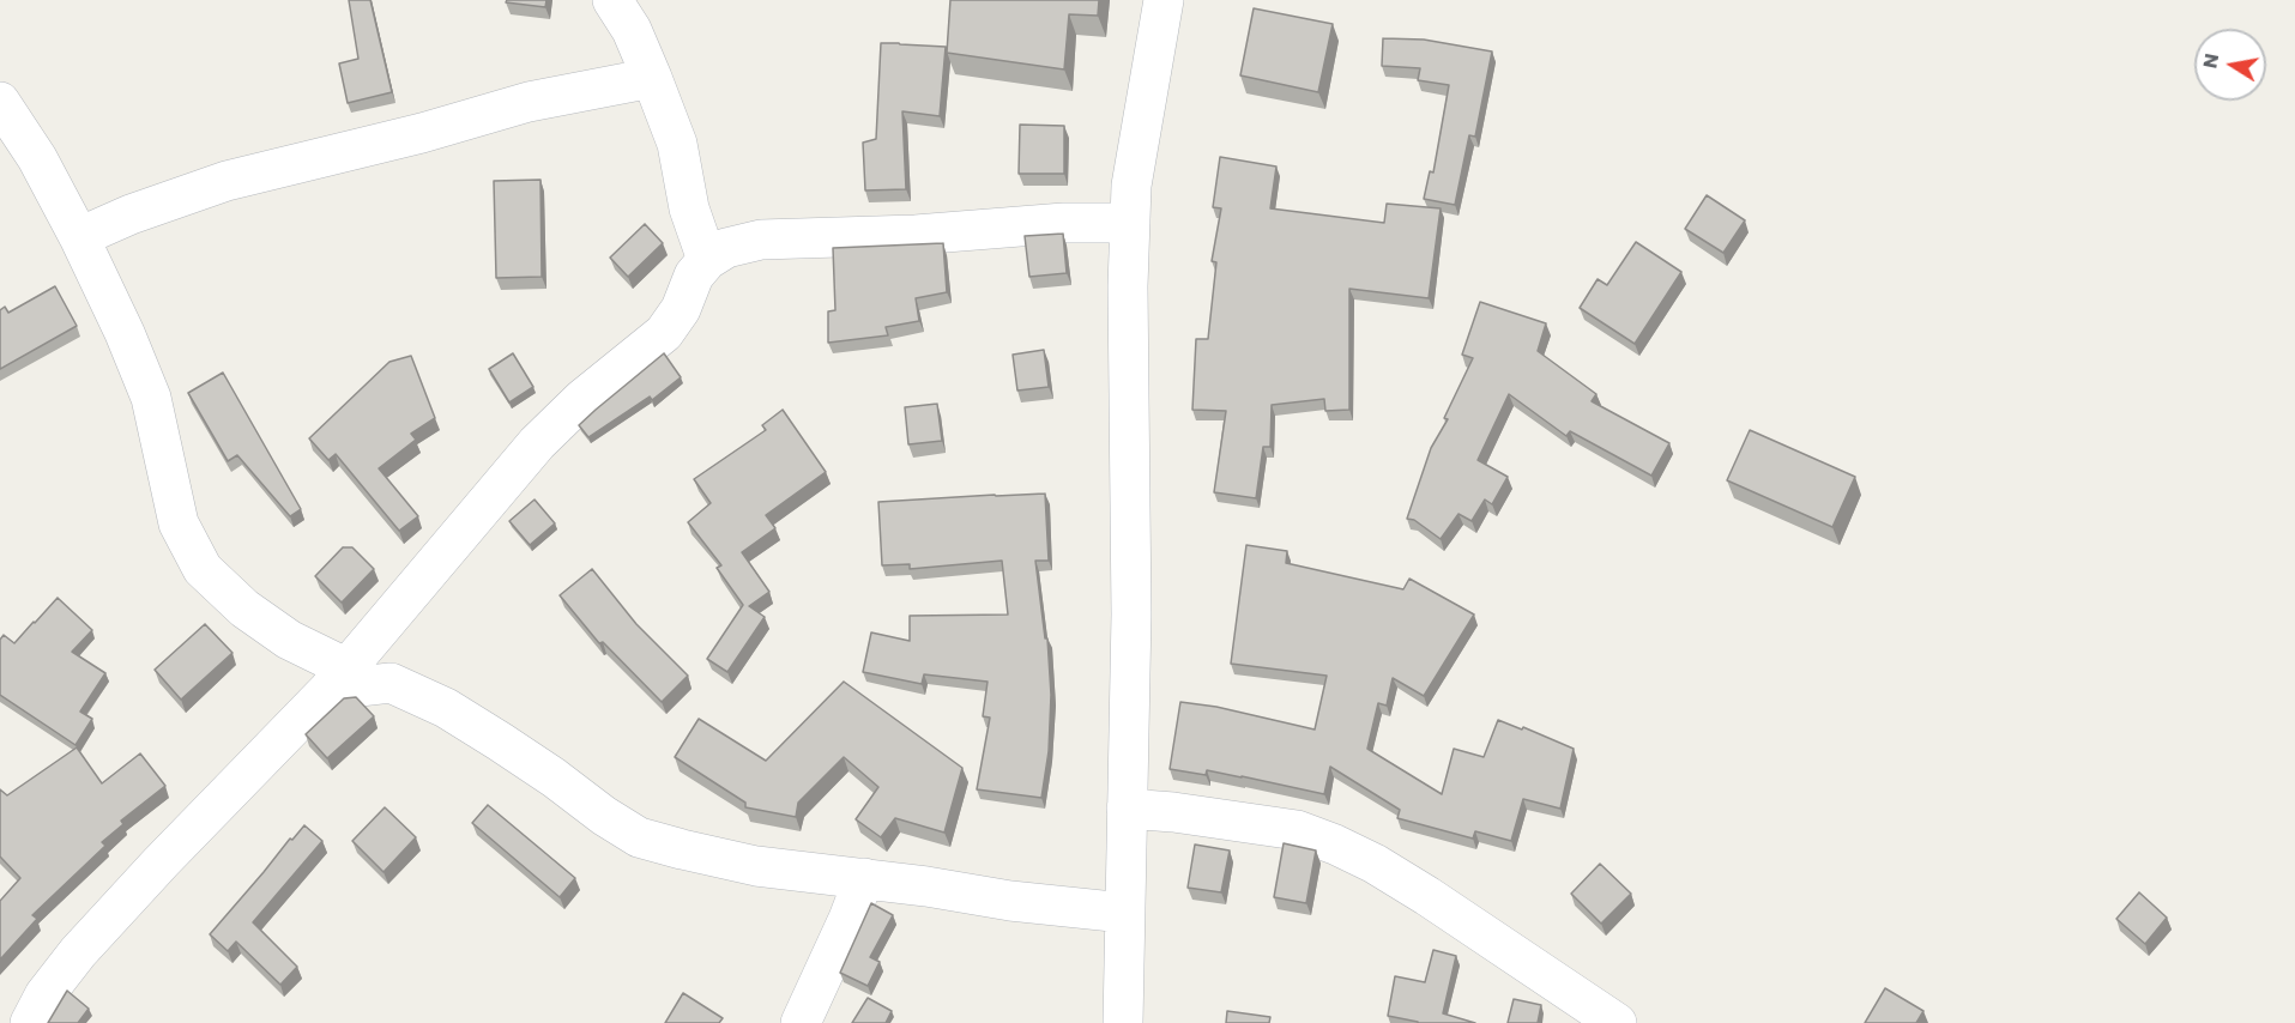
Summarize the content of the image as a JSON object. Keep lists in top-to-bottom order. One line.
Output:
{"north":"left"}
